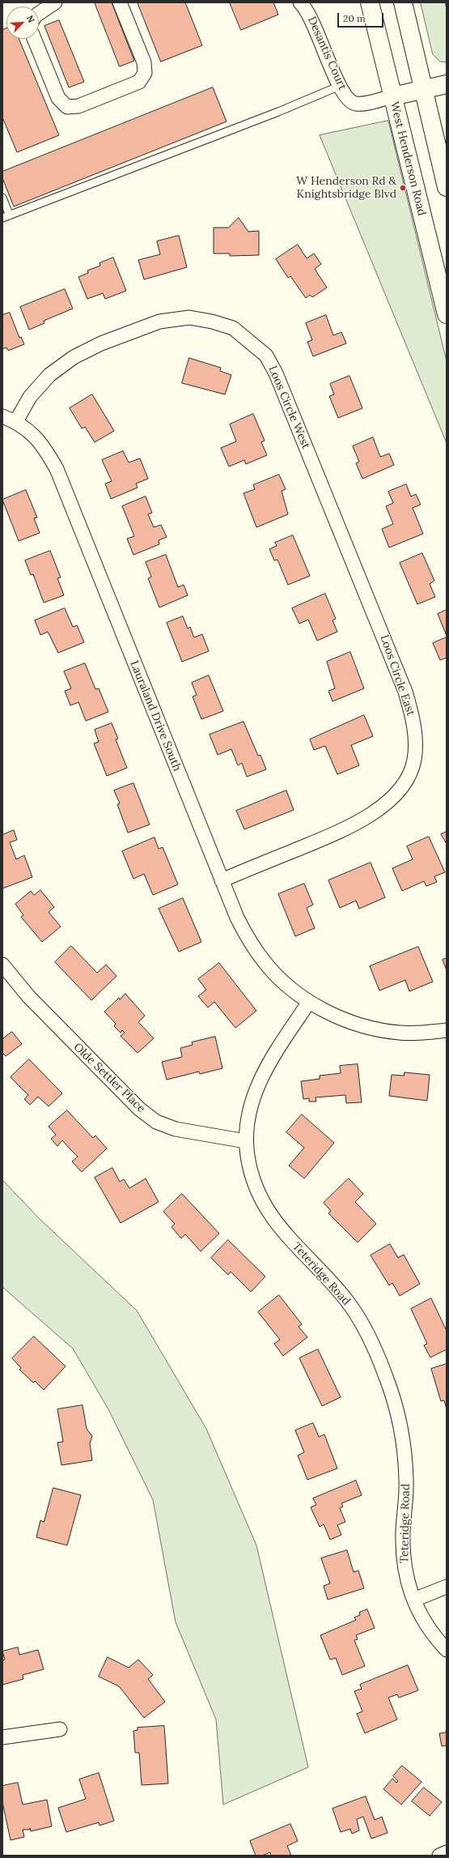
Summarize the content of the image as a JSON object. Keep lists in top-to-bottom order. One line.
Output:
{"streets":{"main road":["West Henderson Road"],"street":["Desantis Court","Loos Circle West","Loos Circle East","Lauraland Drive South","Olde Settler Place","Teteridge Road"]},"crossings":[["Desantis Court","West Henderson Road"],["Loos Circle West","Loos Circle East"],["Loos Circle West","Lauraland Drive South"],["Loos Circle East","Lauraland Drive South"],["Lauraland Drive South","Teteridge Road"],["Olde Settler Place","Teteridge Road"]],"places":["W Henderson Rd & Knightsbridge Blvd"],"scale_bar":"20 m","north":"top right"}
